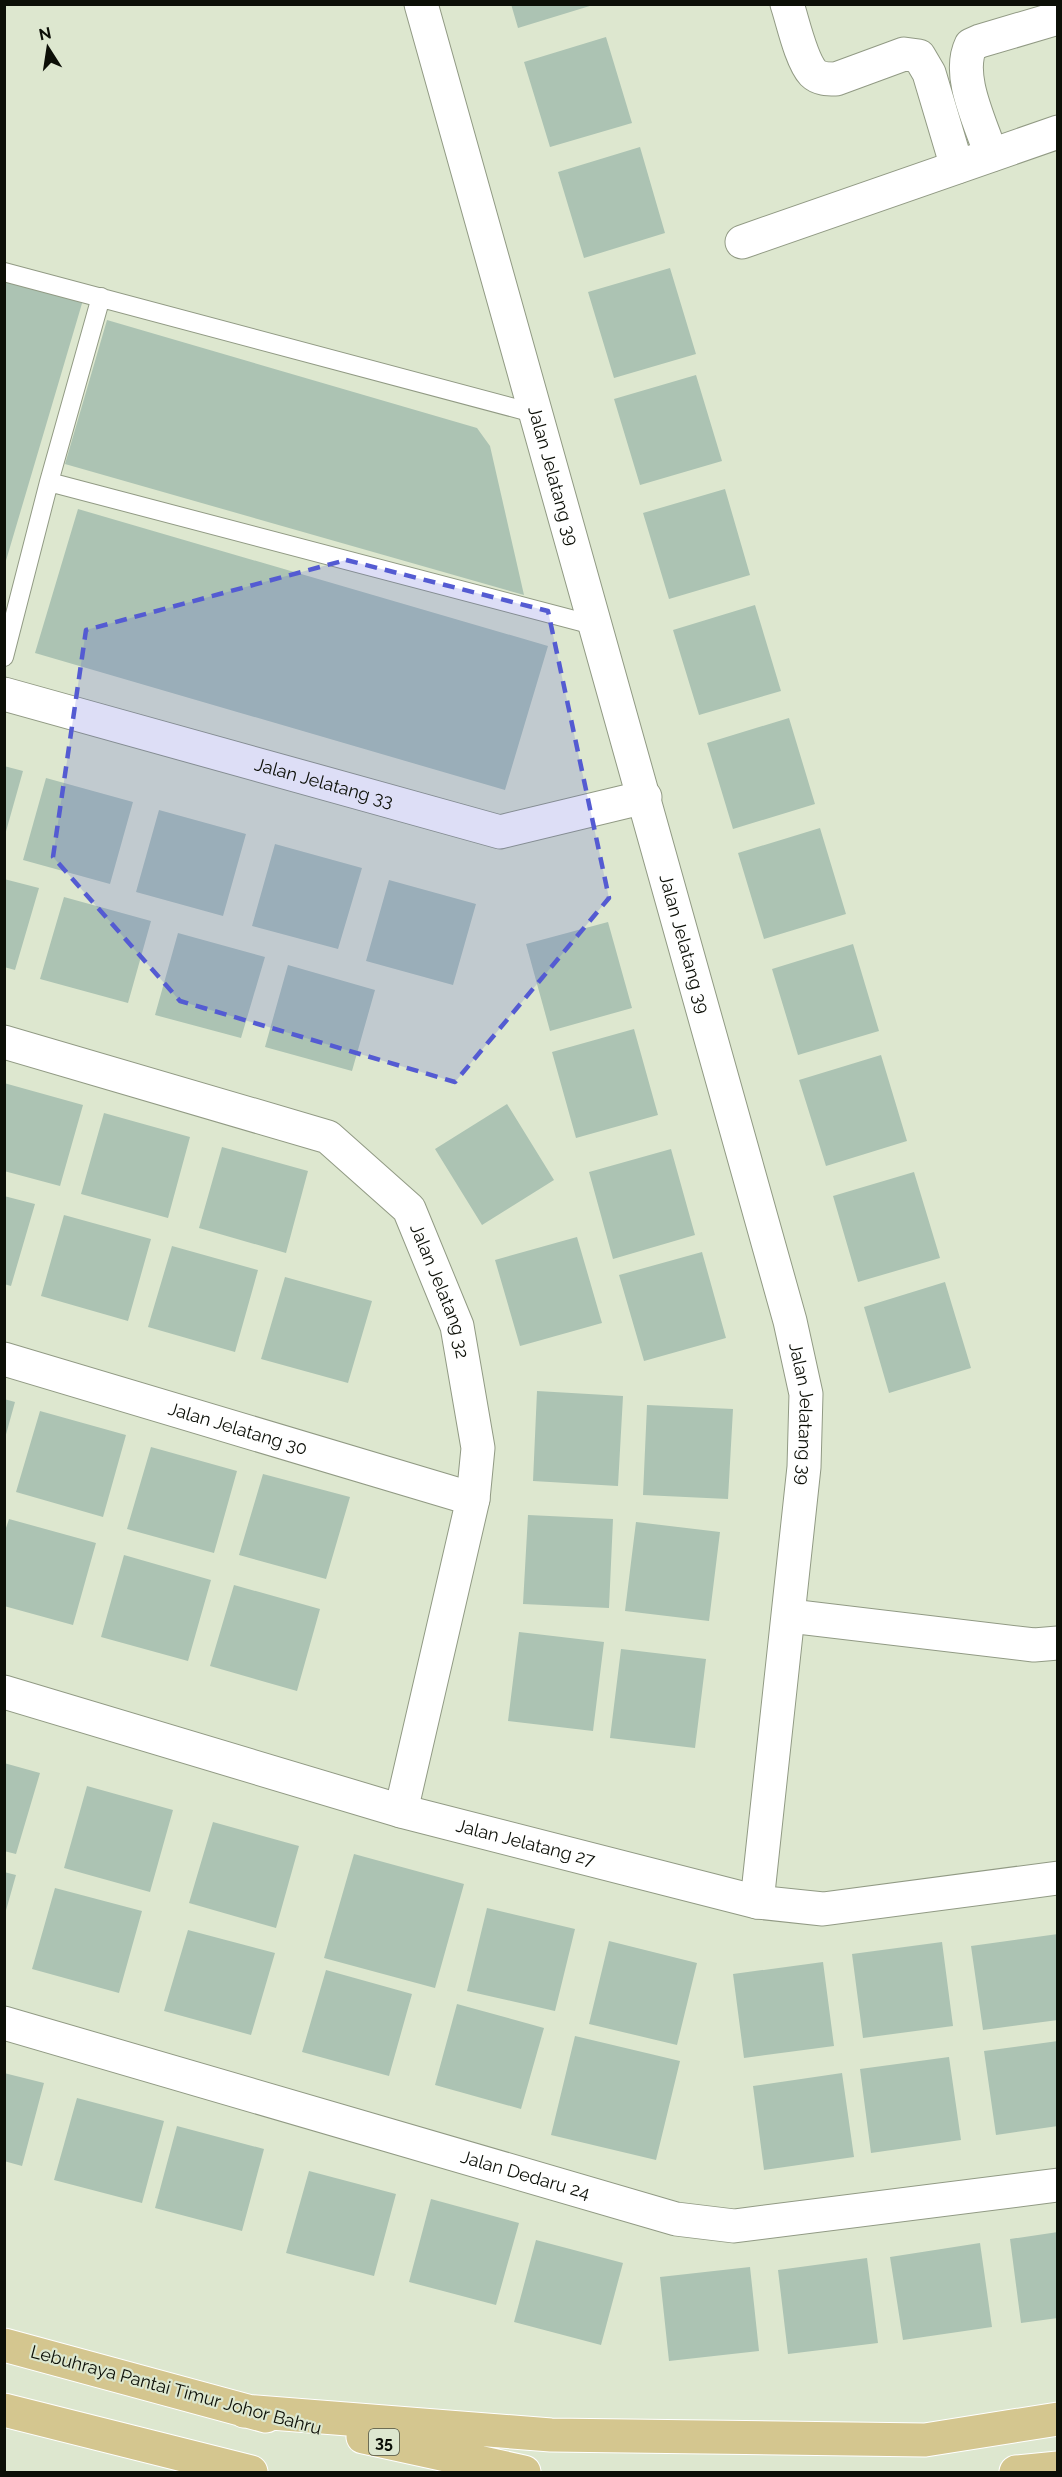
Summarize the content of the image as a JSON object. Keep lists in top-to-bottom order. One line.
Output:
{"streets":{"highway":["Lebuhraya Pantai Timur Johor Bahru","35"],"street":["Jalan Jelatang 39","Jalan Jelatang 33","Jalan Jelatang 32","Jalan Jelatang 30","Jalan Jelatang 27","Jalan Dedaru 24"]},"crossings":[["Jalan Jelatang 39","Jalan Jelatang 33"],["Jalan Jelatang 39","Jalan Jelatang 27"],["Jalan Jelatang 32","Jalan Jelatang 30"],["Jalan Jelatang 32","Jalan Jelatang 27"]],"north":"top"}
